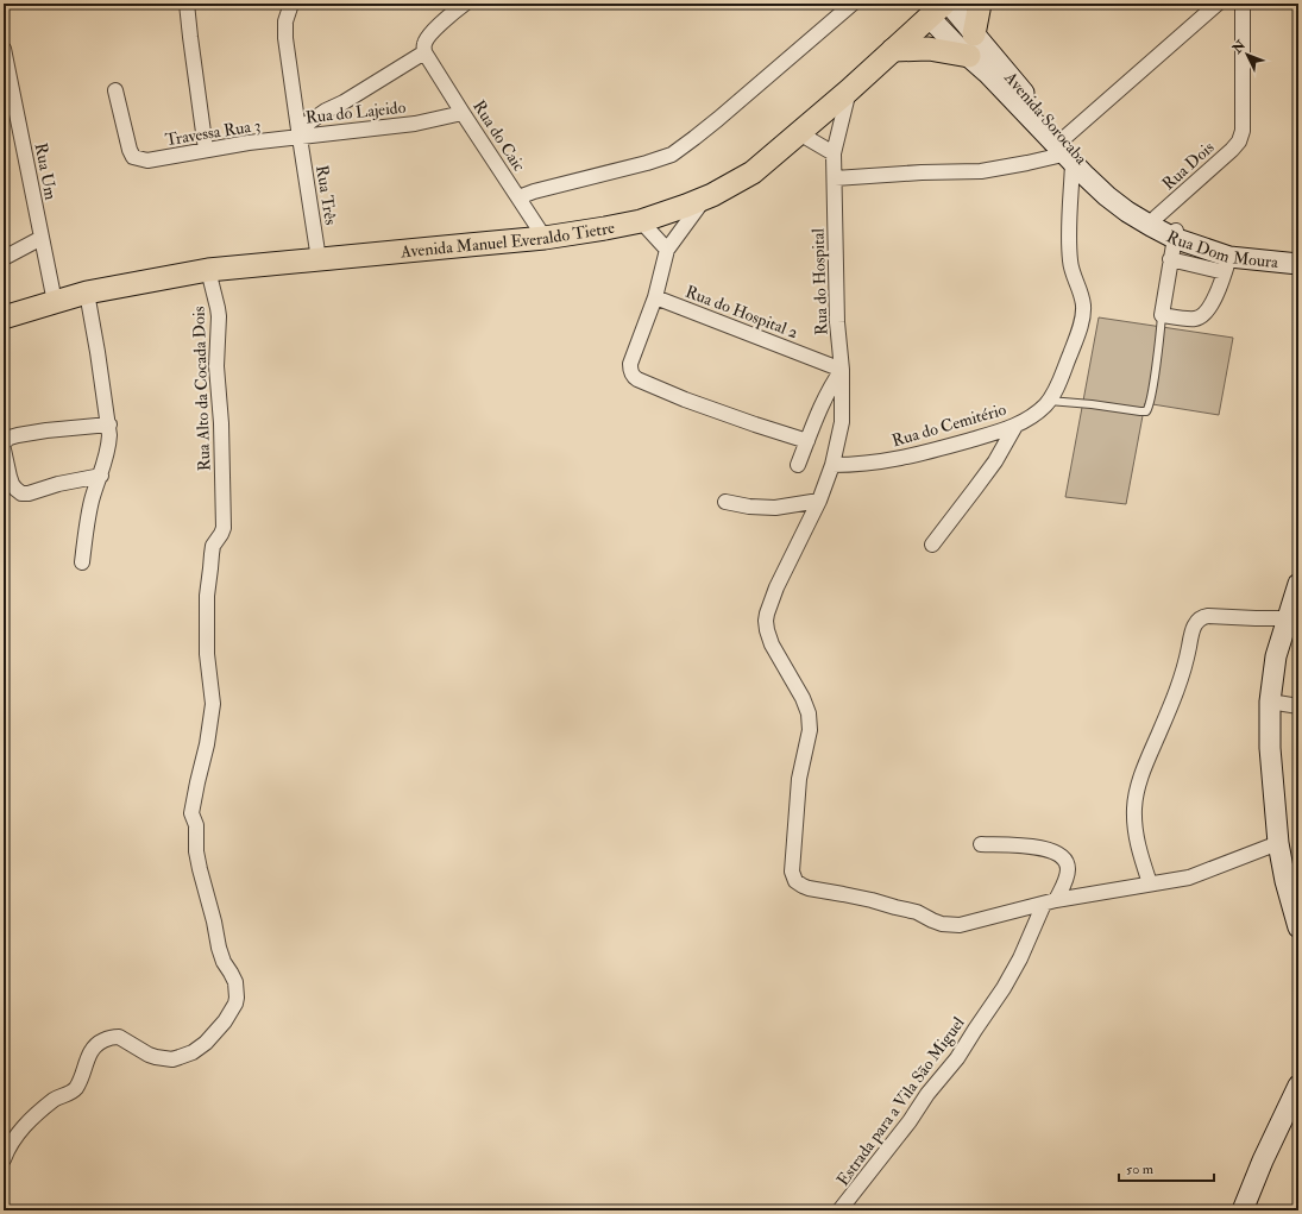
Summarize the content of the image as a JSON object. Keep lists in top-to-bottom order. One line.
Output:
{"streets":{"main road":["Avenida Manuel Everaldo Tietre"],"street":["Rua do Lajeido","Avenida Sorocaba","Travessa Rua 3","Rua do Caic","Rua Dois","Rua Um","Rua Três","Rua Dom Moura","Rua do Hospital","Rua do Hospital 2","Rua Alto da Cocada Dois","Rua do Cemitério","Estrada para a Vila São Miguel"]},"crossings":[["Rua do Lajeido","Travessa Rua 3"],["Rua do Lajeido","Rua do Caic"],["Rua do Lajeido","Rua Três"],["Avenida Sorocaba","Rua Dois"],["Avenida Sorocaba","Avenida Manuel Everaldo Tietre"],["Avenida Sorocaba","Rua Dom Moura"],["Avenida Sorocaba","Rua do Hospital"],["Avenida Sorocaba","Rua do Cemitério"],["Travessa Rua 3","Rua Três"],["Rua do Caic","Avenida Manuel Everaldo Tietre"],["Rua Dois","Rua Dom Moura"],["Rua Um","Avenida Manuel Everaldo Tietre"],["Rua Três","Avenida Manuel Everaldo Tietre"],["Avenida Manuel Everaldo Tietre","Rua do Hospital"],["Avenida Manuel Everaldo Tietre","Rua Alto da Cocada Dois"],["Rua do Hospital","Rua do Hospital 2"],["Rua do Hospital","Rua do Cemitério"],["Rua do Hospital","Estrada para a Vila São Miguel"]],"scale_bar":"50 m","north":"top left"}
